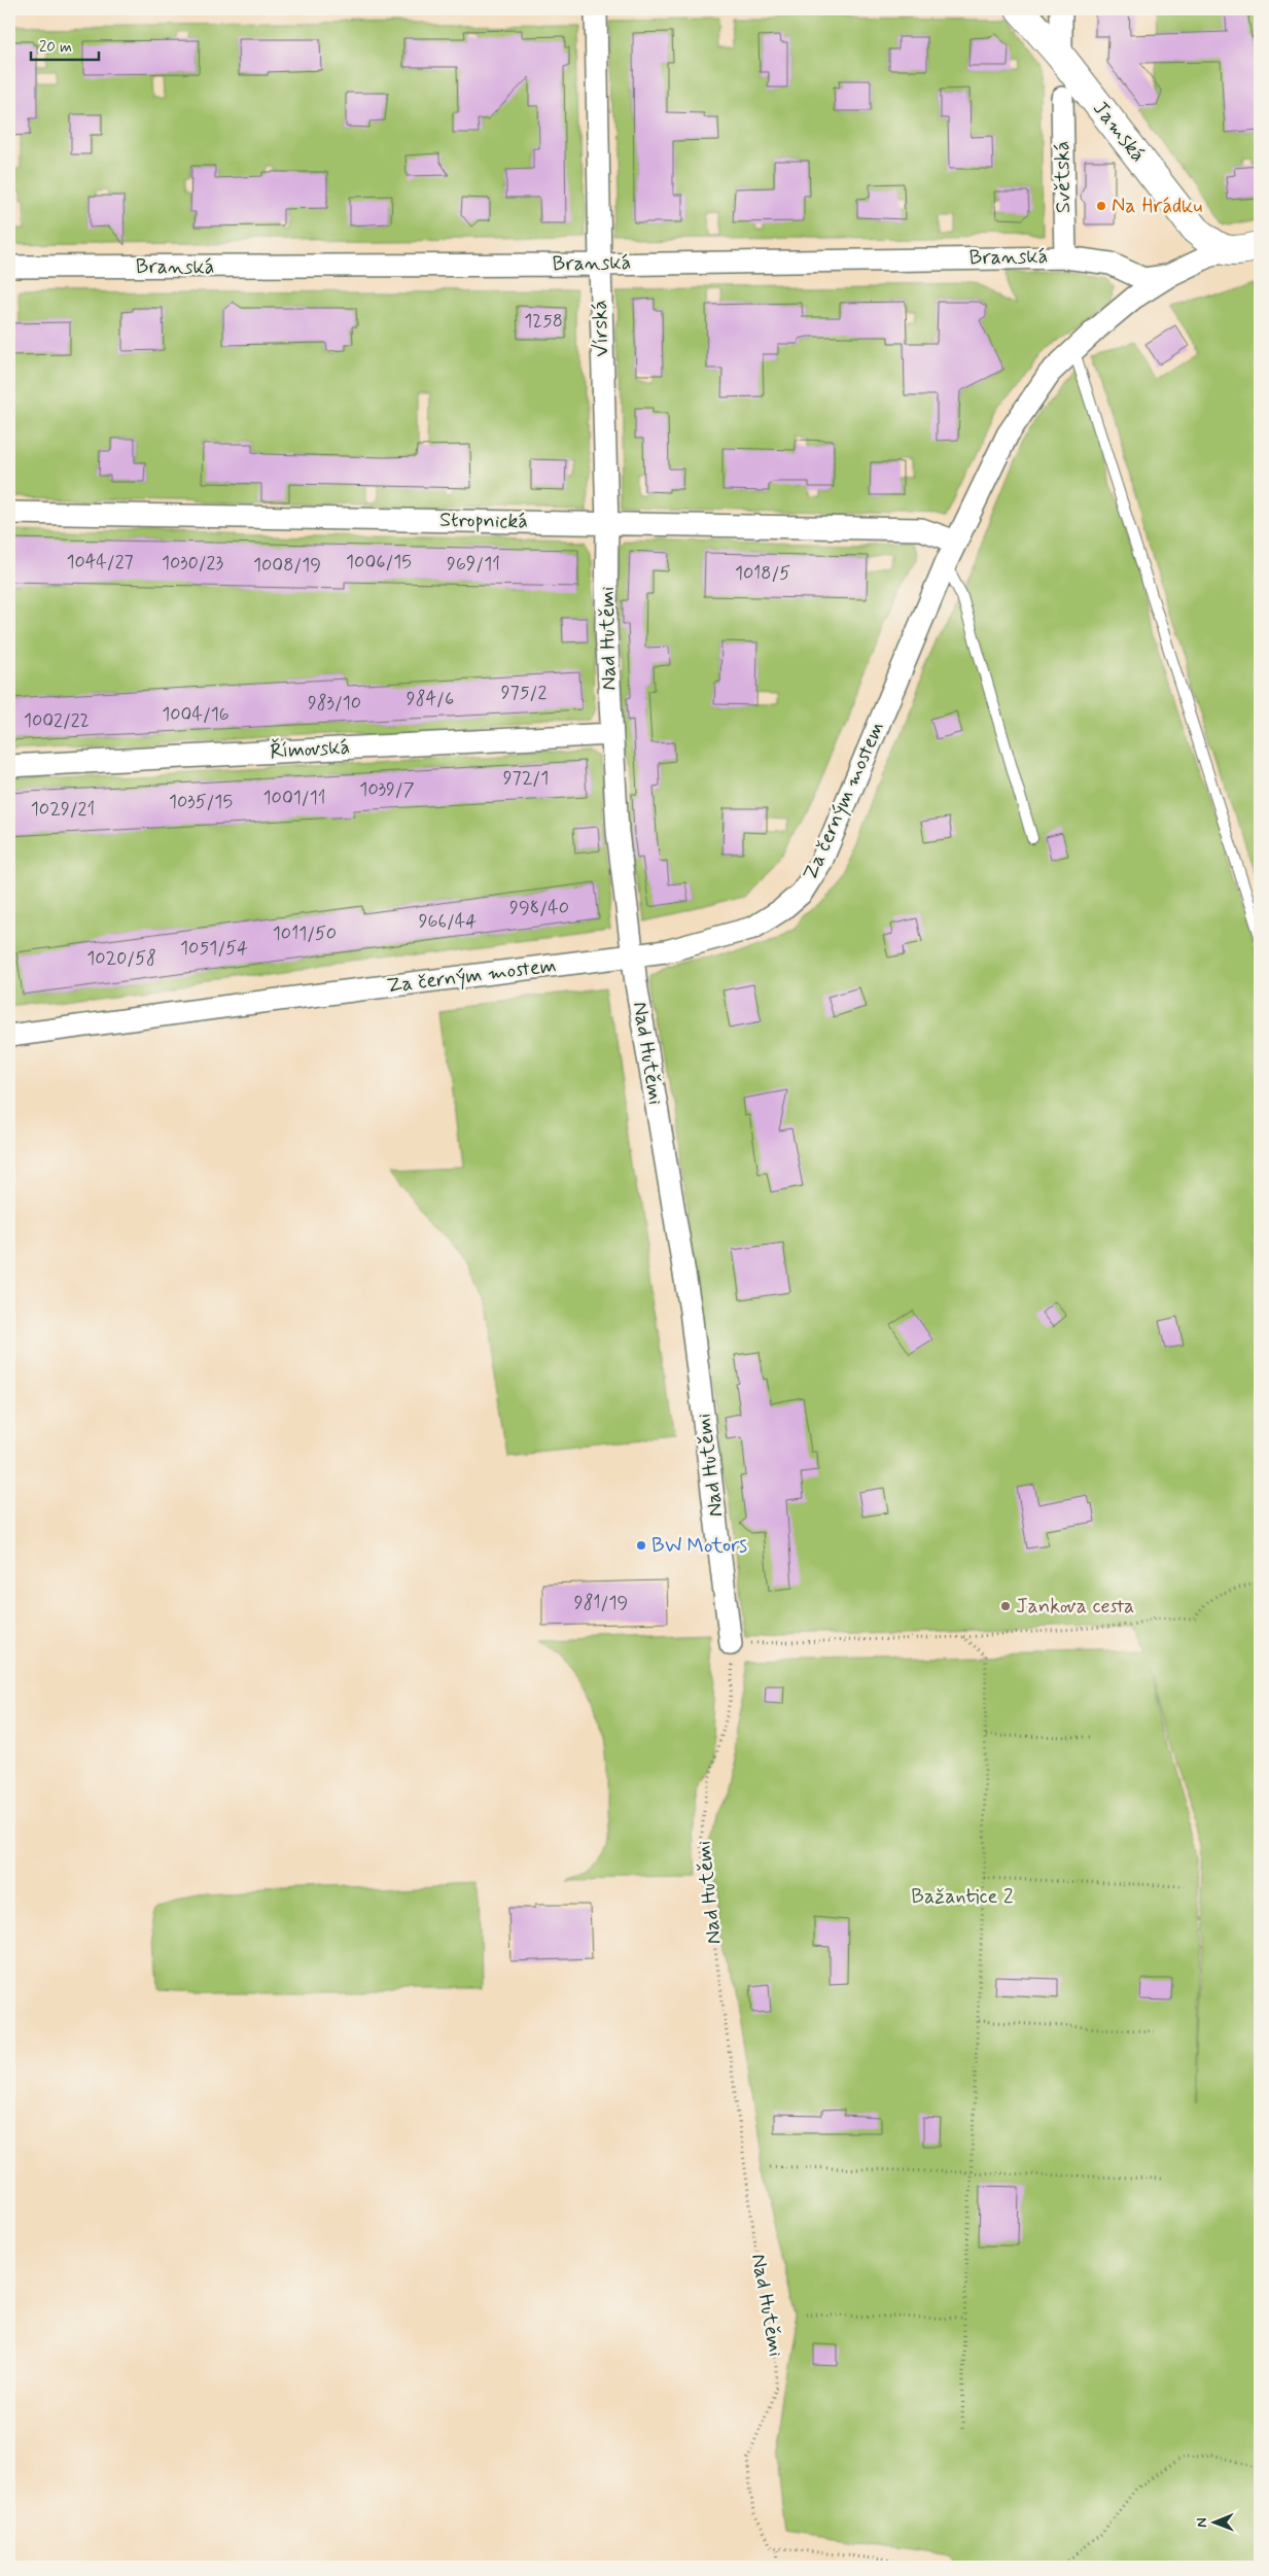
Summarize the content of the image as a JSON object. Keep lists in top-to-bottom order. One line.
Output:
{"streets":{"street":["Jamská","Světská","Branská","Vírská","Stropnická","Nad Hutěmi","Římovská","Za černým mostem"]},"crossings":[["Jamská","Za černým mostem"],["Světská","Branská"],["Branská","Vírská"],["Branská","Za černým mostem"],["Vírská","Stropnická"],["Vírská","Nad Hutěmi"],["Stropnická","Nad Hutěmi"],["Stropnická","Za černým mostem"],["Nad Hutěmi","Římovská"],["Nad Hutěmi","Za černým mostem"]],"parks":["Bažantice 2"],"places":["Na Hrádku","BW Motors","Jankova cesta"],"house_numbers":["1258","1044/27","1006/15","1030/23","969/11","1008/19","1018/5","975/2","984/6","983/10","1004/16","1002/22","972/1","1039/7","1001/11","1035/15","1029/21","998/40","966/44","1011/50","1051/54","1020/58","981/19"],"scale_bar":"20 m","north":"left"}
